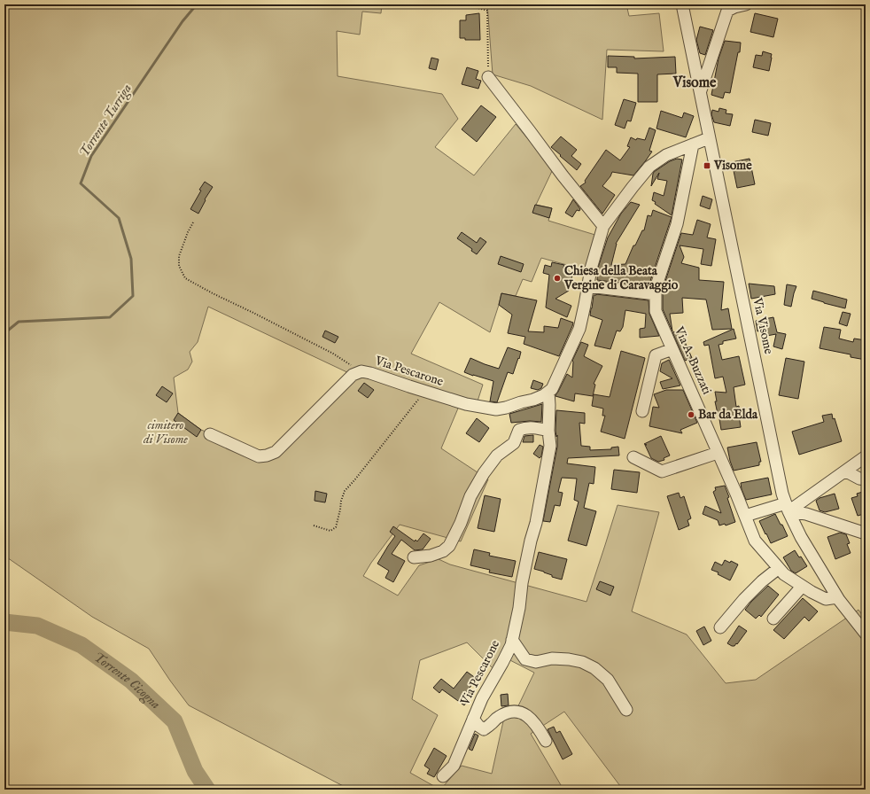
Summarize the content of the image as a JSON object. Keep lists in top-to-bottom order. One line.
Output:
{"streets":{"street":["Via Visome","Via A. Buzzati","Via Pescarone"]},"crossings":[["Via Visome","Via A. Buzzati"]],"districts":["Visome"],"water":["Torrente Turriga","Torrente Cicogna"],"parks":["cimitero di Visome"],"places":{"transit":["Visome"],"other":["Chiesa della Beata Vergine di Caravaggio","Bar da Elda"]}}
